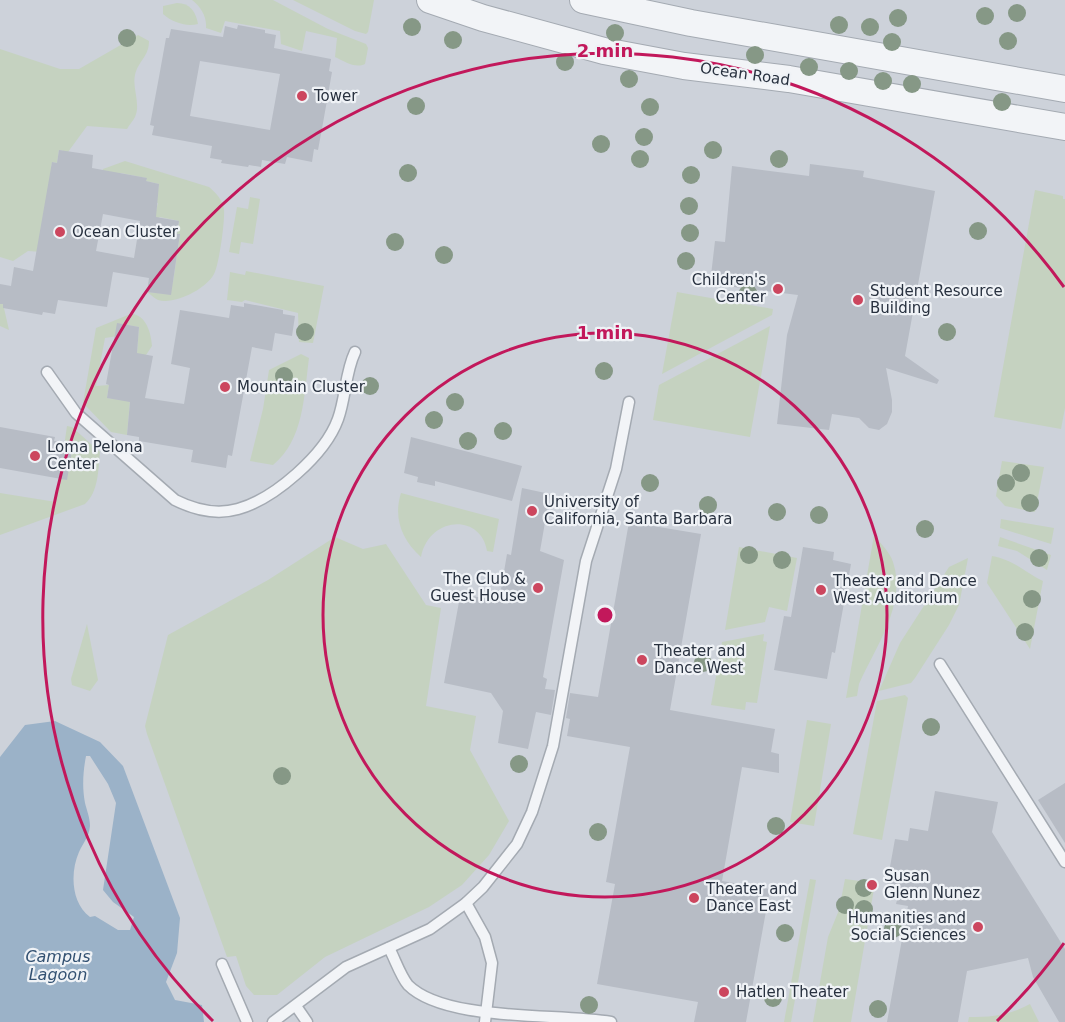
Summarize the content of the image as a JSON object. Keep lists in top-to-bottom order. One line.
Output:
{"streets":{"street":["Ocean Road"]},"water":["Campus Lagoon"],"places":["Tower","Ocean Cluster","Children's Center","Student Resource Building","Mountain Cluster","Loma Pelona Center","University of California, Santa Barbara","The Club & Guest House","Theater and Dance West Auditorium","Theater and Dance West","Susan Glenn Nunez","Theater and Dance East","Humanities and Social Sciences","Hatlen Theater"],"rings":["2 min","1 min"]}
